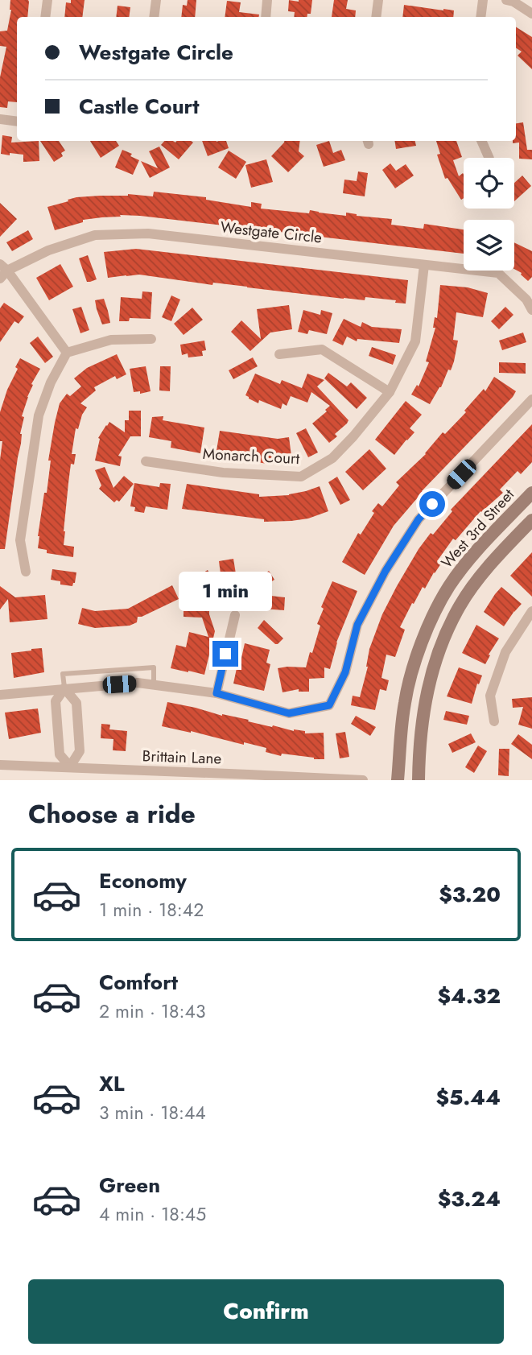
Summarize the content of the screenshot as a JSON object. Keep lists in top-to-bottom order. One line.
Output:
{"streets":{"main road":["West 3rd Street"],"street":["Westgate Circle","Monarch Court","Brittain Lane"]},"crossings":[["Westgate Circle","Monarch Court"]],"page":{"banner":["Westgate Circle","Castle Court"],"bubble":"1 min","heading":"Choose a ride","list":[{"name":"Economy","note":"1 min · 18:42","value":"$3.20"},{"name":"Comfort","note":"2 min · 18:43","value":"$4.32"},{"name":"XL","note":"3 min · 18:44","value":"$5.44"},{"name":"Green","note":"4 min · 18:45","value":"$3.24"}],"buttons":"Confirm"}}
